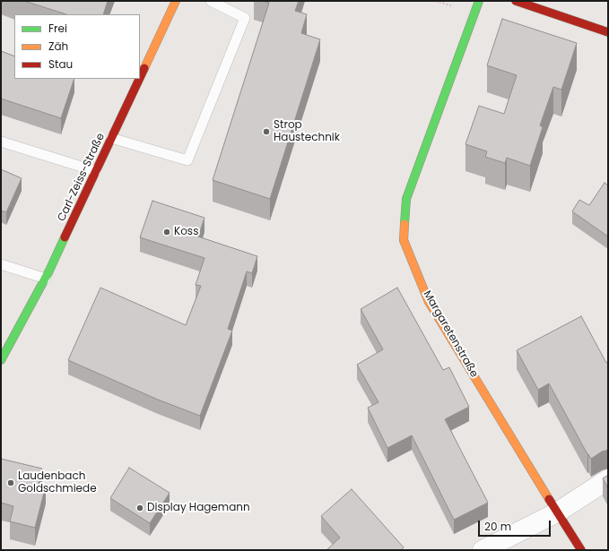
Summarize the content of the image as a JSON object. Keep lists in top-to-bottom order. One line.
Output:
{"streets":{"street":["Carl-Zeiss-Straße","Margaretenstraße"]},"places":["Strop Haustechnik","Koss","Laudenbach Goldschmiede","Display Hagemann"],"legend":["Frei","Zäh","Stau"],"scale_bar":"20 m"}
